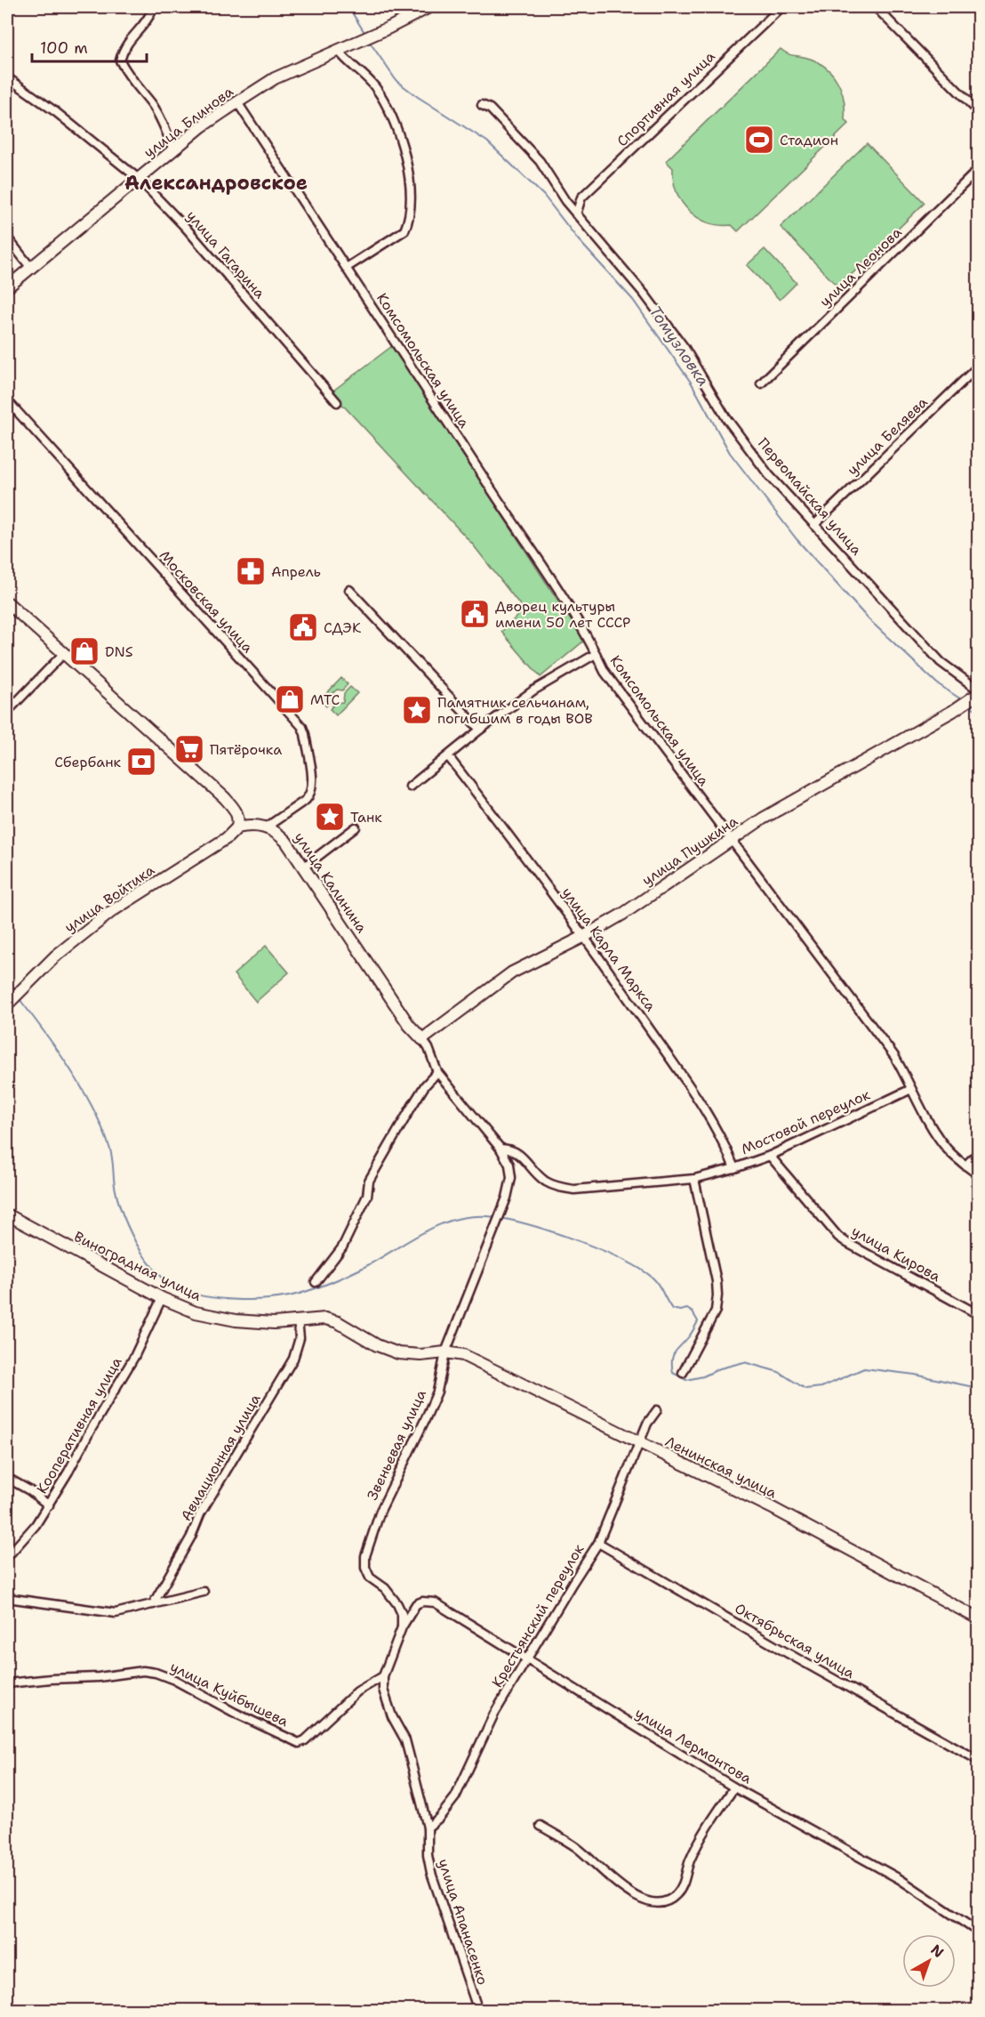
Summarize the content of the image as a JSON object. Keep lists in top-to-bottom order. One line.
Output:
{"streets":{"main road":["улица Блинова","улица Пушкина","улица Калинина","улица Войтика","Виноградная улица","Ленинская улица"],"street":["Спортивная улица","улица Гагарина","улица Леонова","Комсомольская улица","улица Беляева","Первомайская улица","Московская улица","улица Карла Маркса","Мостовой переулок","улица Кирова","Кооперативная улица","Звеньевая улица","Авиационная улица","Крестьянский переулок","Октябрьская улица","улица Куйбышева","улица Лермонтова","улица Апанасенко"]},"crossings":[["Спортивная улица","Первомайская улица"],["улица Блинова","улица Гагарина"],["улица Блинова","Комсомольская улица"],["Комсомольская улица","улица Пушкина"],["Комсомольская улица","Мостовой переулок"],["улица Беляева","Первомайская улица"],["Московская улица","улица Калинина"],["улица Пушкина","улица Калинина"],["улица Пушкина","улица Карла Маркса"],["улица Калинина","Мостовой переулок"],["улица Калинина","Звеньевая улица"],["улица Карла Маркса","Мостовой переулок"],["Мостовой переулок","улица Кирова"],["Виноградная улица","Кооперативная улица"],["Виноградная улица","Звеньевая улица"],["Виноградная улица","Авиационная улица"],["Виноградная улица","Ленинская улица"],["Звеньевая улица","Ленинская улица"],["Звеньевая улица","улица Лермонтова"],["Звеньевая улица","улица Апанасенко"],["Ленинская улица","Крестьянский переулок"],["Крестьянский переулок","Октябрьская улица"],["Крестьянский переулок","улица Лермонтова"],["Крестьянский переулок","улица Апанасенко"],["улица Куйбышева","улица Апанасенко"],["улица Лермонтова","улица Апанасенко"]],"districts":["Александровское"],"water":["Томузловка"],"places":{"sports":["Стадион"],"pharmacy":["Апрель"],"public building":["Дворец культуры имени 50 лет СССР","СДЭК"],"shop":["DNS","МТС"],"place":["Памятник сельчанам, погибшим в годы ВОВ","Танк"],"supermarket":["Пятёрочка"],"bank":["Сбербанк"]},"scale_bar":"100 m","north":"top right"}
